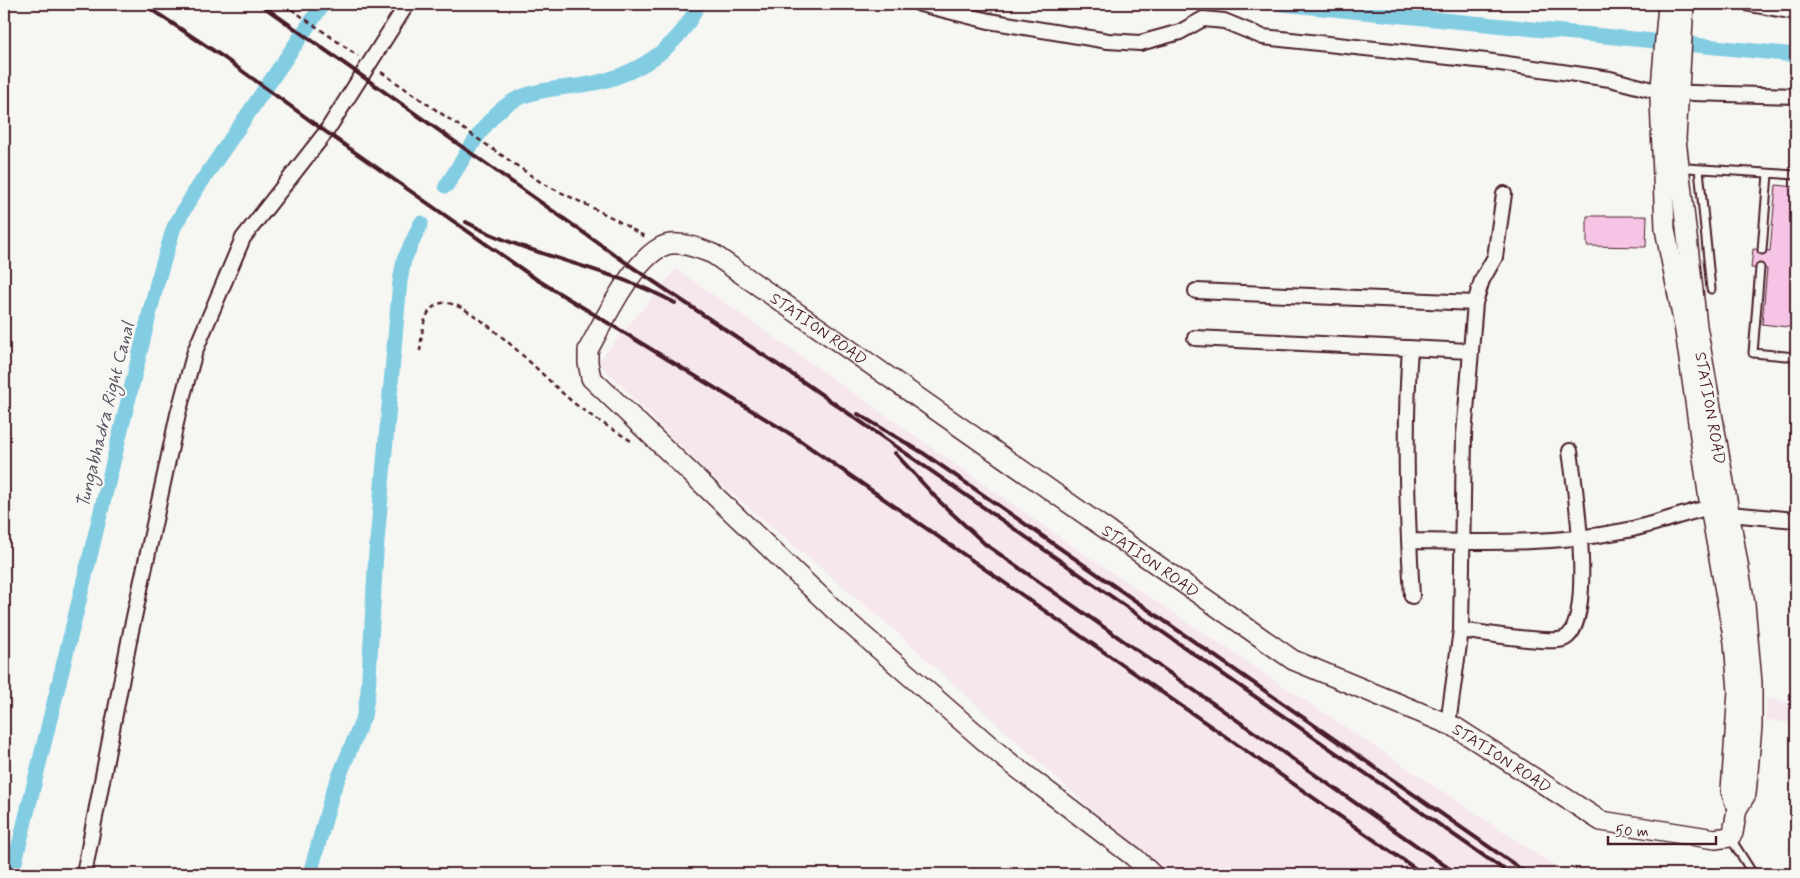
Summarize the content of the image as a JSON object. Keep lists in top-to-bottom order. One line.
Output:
{"streets":{"street":["STATION ROAD"]},"water":["Tungabhadra Right Canal"],"scale_bar":"50 m"}
